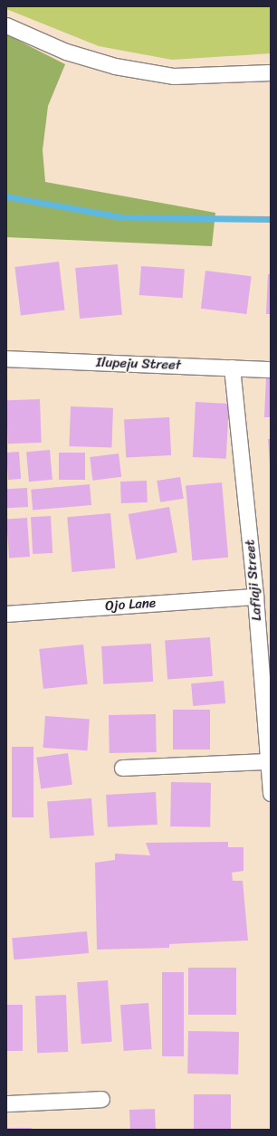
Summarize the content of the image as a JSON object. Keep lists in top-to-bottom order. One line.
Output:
{"streets":{"street":["Ilupeju Street","Lafiaji Street","Ojo Lane"]},"crossings":[["Ilupeju Street","Lafiaji Street"],["Lafiaji Street","Ojo Lane"]]}
